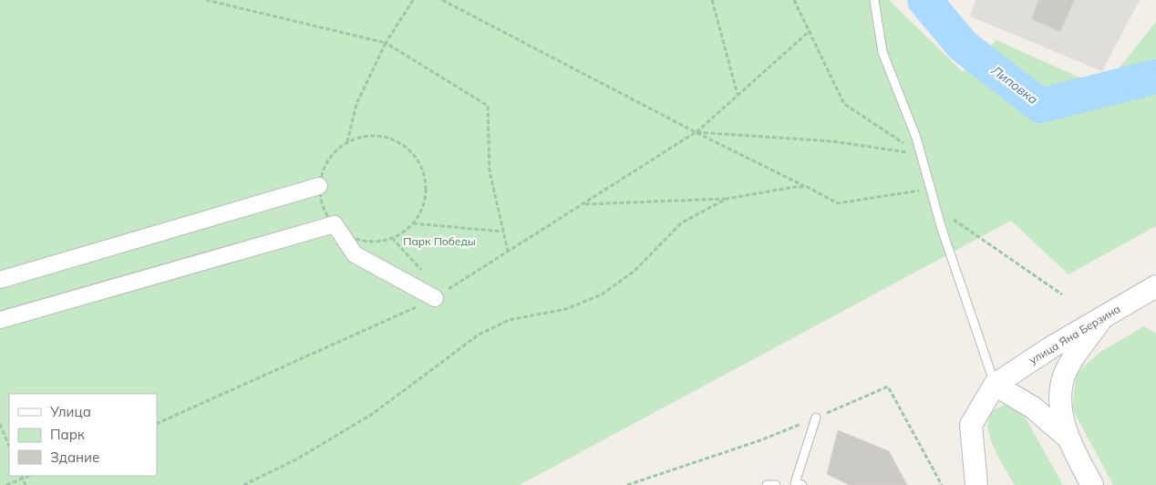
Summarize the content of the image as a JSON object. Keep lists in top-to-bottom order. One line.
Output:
{"streets":{"main road":["улица Яна Берзина"]},"water":["Липовка"],"parks":["Парк Победы"],"legend":["Улица","Парк","Здание"]}
